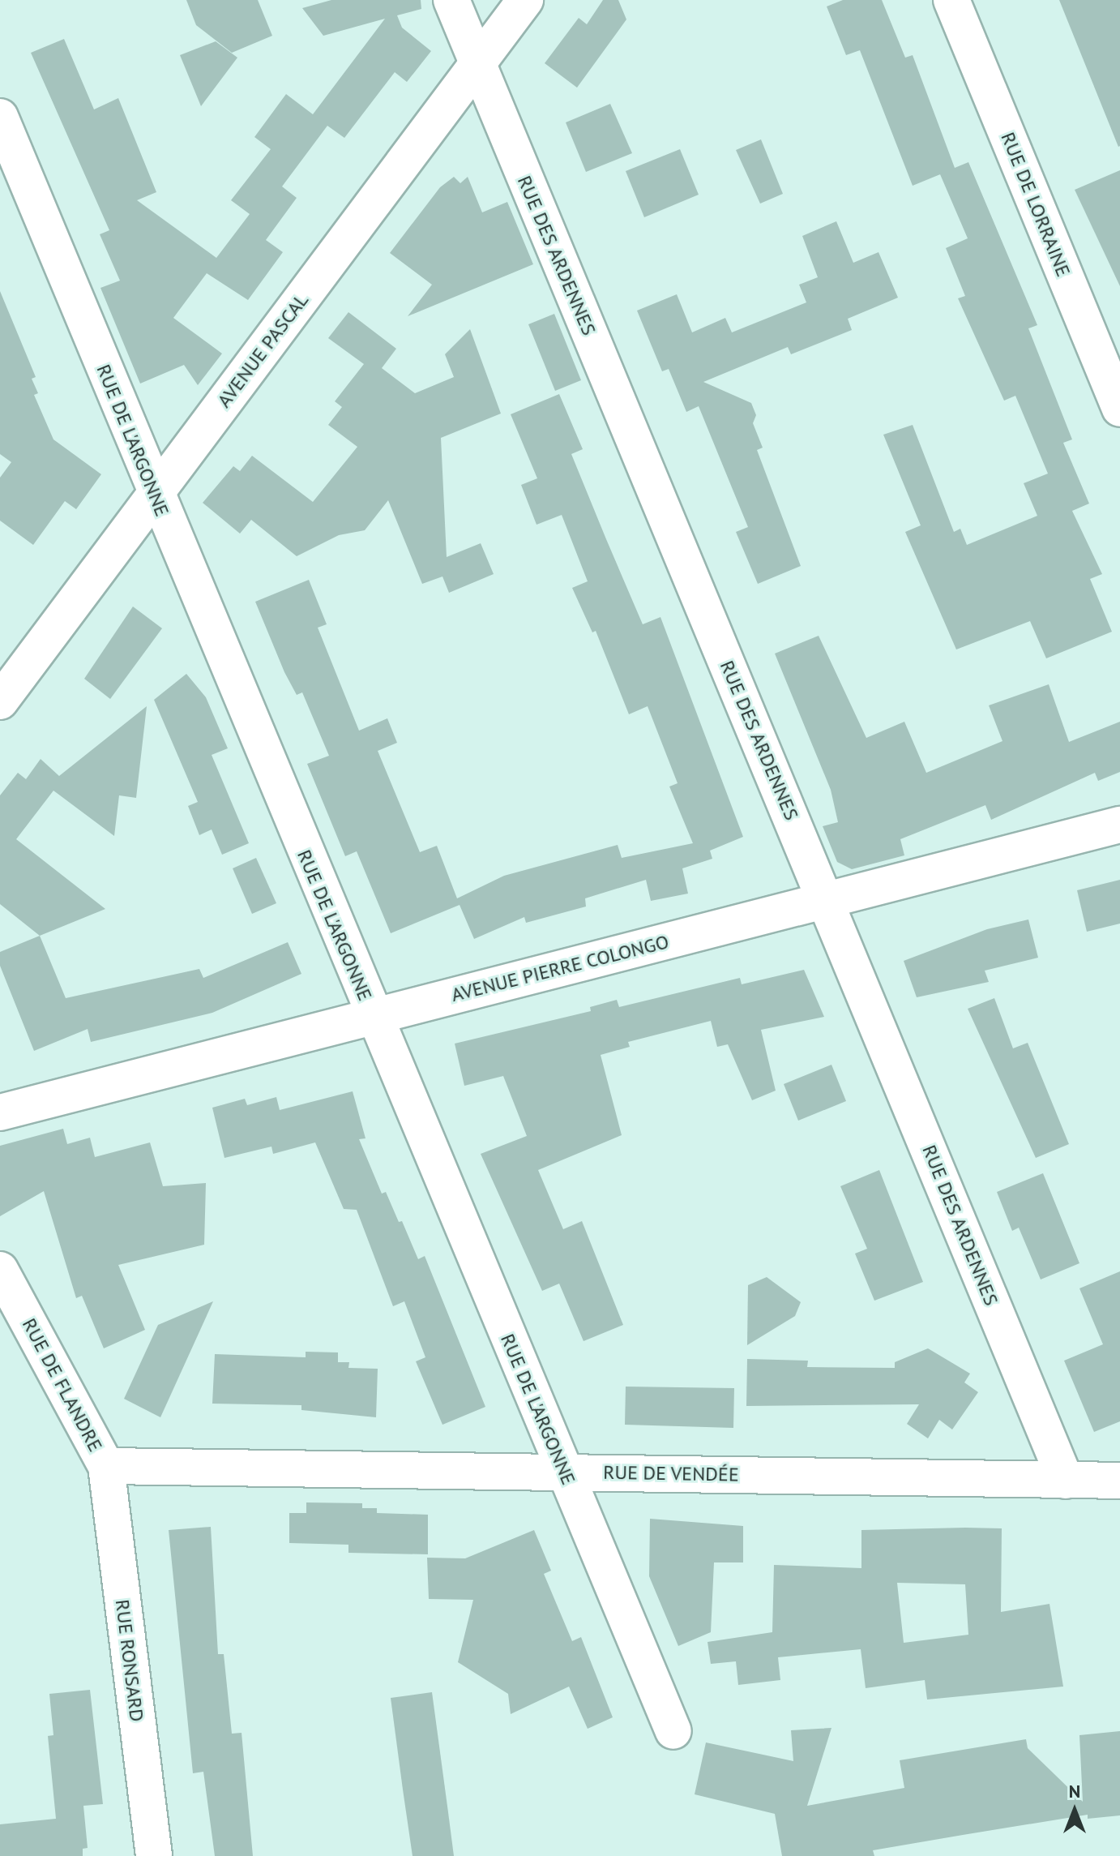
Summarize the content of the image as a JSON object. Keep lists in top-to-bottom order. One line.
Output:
{"streets":{"street":["RUE DE LORRAINE","RUE DES ARDENNES","AVENUE PASCAL","RUE DE L'ARGONNE","AVENUE PIERRE COLONGO","RUE DE FLANDRE","RUE DE VENDÉE","RUE RONSARD"]},"crossings":[["RUE DES ARDENNES","AVENUE PASCAL"],["RUE DES ARDENNES","AVENUE PIERRE COLONGO"],["RUE DES ARDENNES","RUE DE VENDÉE"],["AVENUE PASCAL","RUE DE L'ARGONNE"],["RUE DE L'ARGONNE","AVENUE PIERRE COLONGO"],["RUE DE L'ARGONNE","RUE DE VENDÉE"],["RUE DE FLANDRE","RUE DE VENDÉE"],["RUE DE FLANDRE","RUE RONSARD"],["RUE DE VENDÉE","RUE RONSARD"]],"north":"top"}
